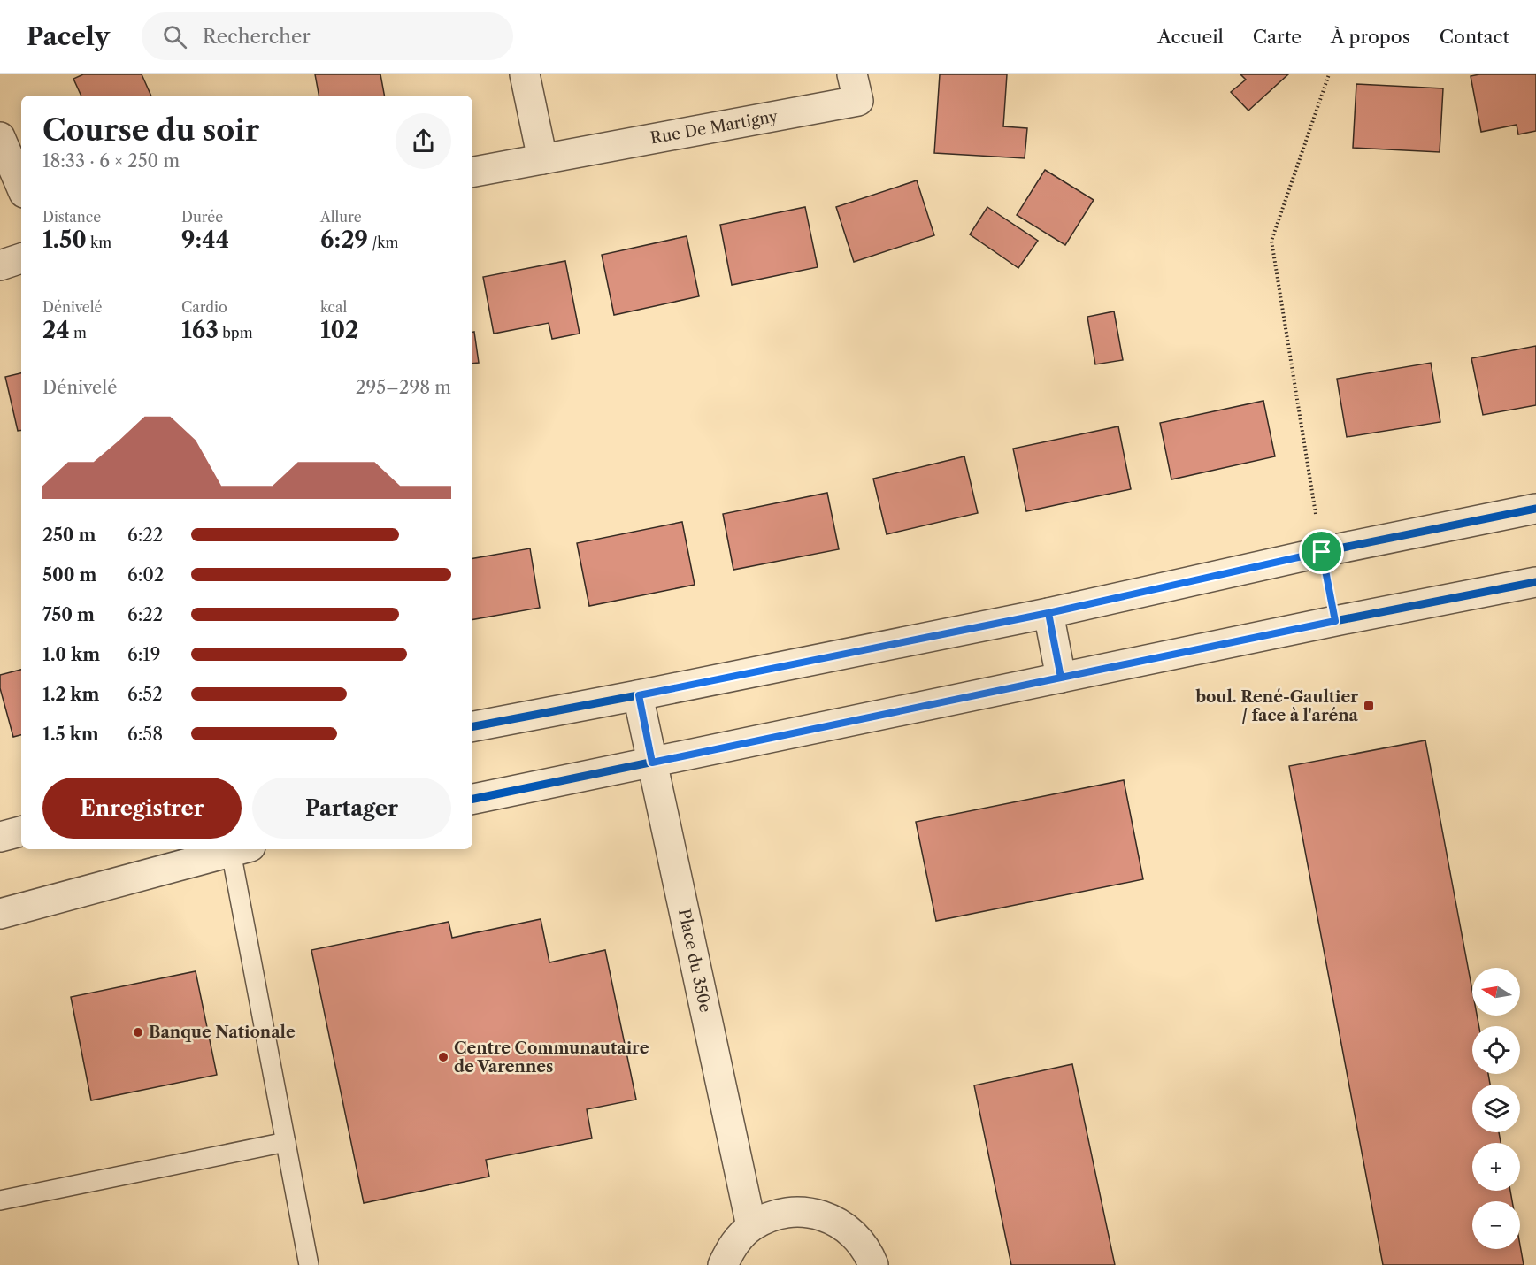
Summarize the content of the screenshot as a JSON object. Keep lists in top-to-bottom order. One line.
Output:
{"streets":{"street":["Rue De Martigny","Place du 350e"]},"places":{"transit":["boul. René-Gaultier / face à l'aréna"],"other":["Banque Nationale","Centre Communautaire de Varennes"]},"north":"left","page":{"header":"Pacely","search":"Rechercher","nav":["Accueil","Carte","À propos","Contact"],"heading":["Course du soir","18:33 · 6 × 250 m"],"stats":[["Distance","1.50 km"],["Durée","9:44"],["Allure","6:29 /km"],["Dénivelé","24 m"],["Cardio","163 bpm"],["kcal","102"]],"chart":["Dénivelé","295–298 m"],"list":[{"name":"250 m","note":"6:22"},{"name":"500 m","note":"6:02"},{"name":"750 m","note":"6:22"},{"name":"1.0 km","note":"6:19"},{"name":"1.2 km","note":"6:52"},{"name":"1.5 km","note":"6:58"}],"buttons":["Enregistrer","Partager"],"map_buttons":["+","−"]}}
